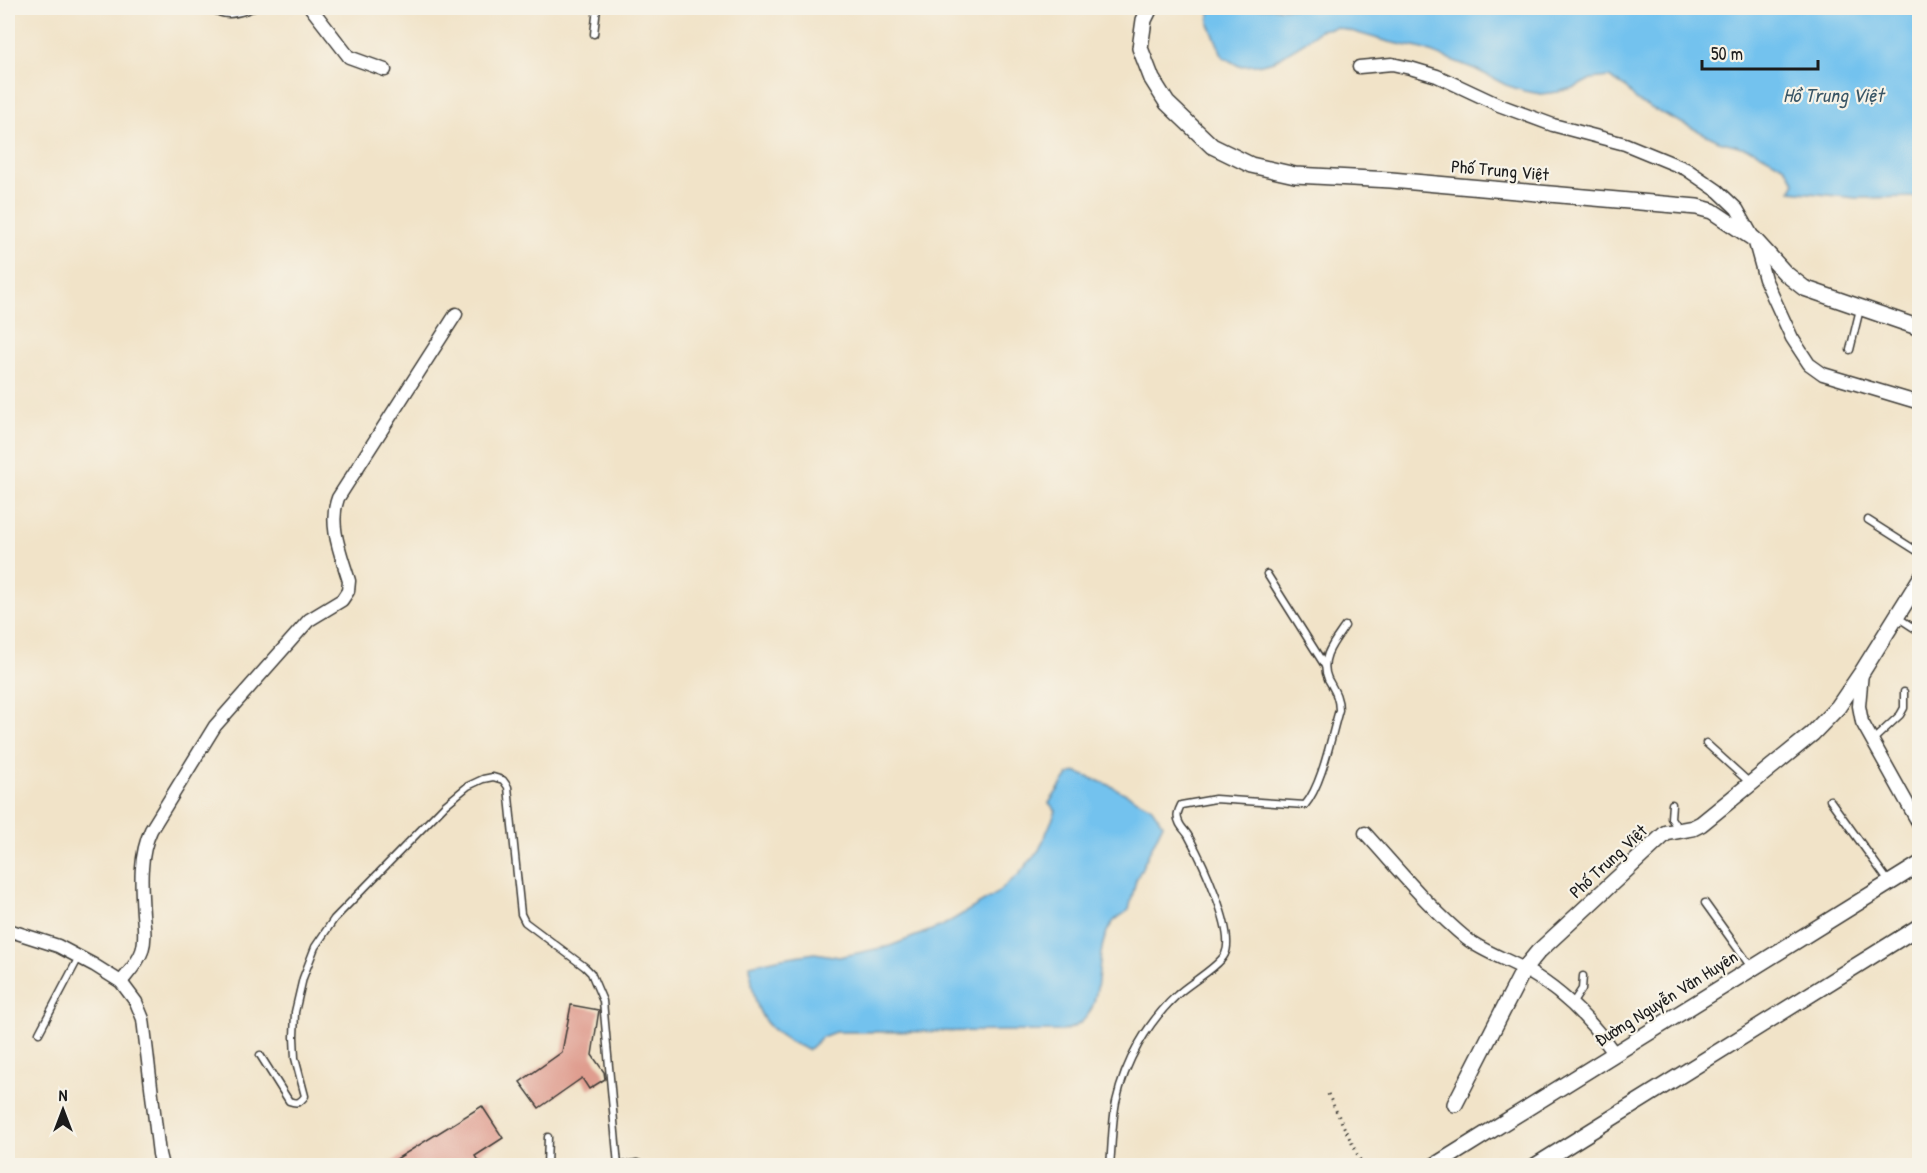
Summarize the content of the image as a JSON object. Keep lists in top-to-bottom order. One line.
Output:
{"streets":{"street":["Phố Trung Việt","Đường Nguyễn Văn Huyên"]},"water":["Hồ Trung Việt"],"scale_bar":"50 m","north":"top"}
